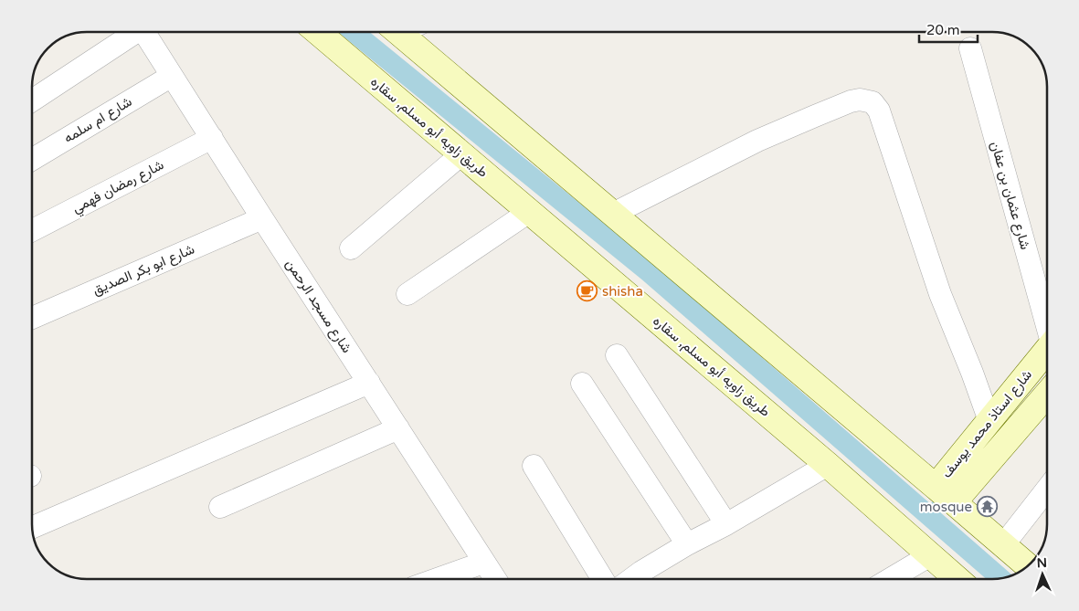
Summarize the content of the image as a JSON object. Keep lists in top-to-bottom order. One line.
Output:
{"streets":{"street":["شارع ام سلمه","طريق زاويه أبو مسلم, سقاره","شارع رمضان فهمي","شارع عثمان بن عفان","شارع ابو بكر الصديق","شارع مسجد الرحمن","شارع استاذ محمد يوسف"]},"crossings":[["شارع ام سلمه","شارع مسجد الرحمن"],["شارع رمضان فهمي","شارع مسجد الرحمن"],["شارع ابو بكر الصديق","شارع مسجد الرحمن"]],"places":{"cafe":["shisha"],"temple":["mosque"]},"scale_bar":"20 m","north":"top"}
